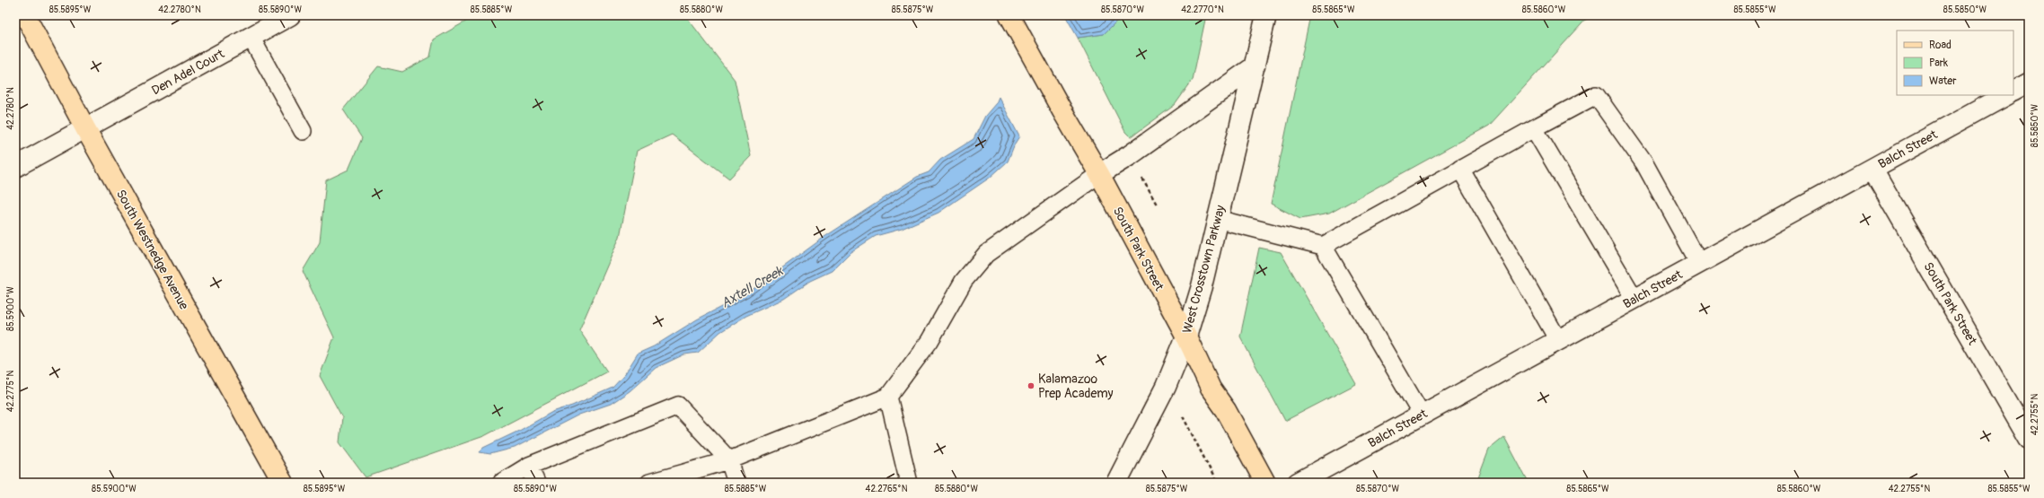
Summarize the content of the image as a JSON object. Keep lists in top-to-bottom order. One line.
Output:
{"streets":{"main road":["South Park Street","South Westnedge Avenue"],"street":["Den Adel Court","Balch Street","West Crosstown Parkway"]},"crossings":[["Den Adel Court","South Westnedge Avenue"],["Balch Street","South Park Street"],["South Park Street","West Crosstown Parkway"]],"water":["Axtell Creek"],"places":["Kalamazoo Prep Academy"],"legend":["Road","Park","Water"],"coordinates":["85.5895°W","42.2780°N","85.5890°W","85.5885°W","85.5880°W","85.5875°W","85.5870°W","42.2770°N","85.5865°W","85.5860°W","85.5855°W","85.5850°W","85.5900°W","42.2775°N","42.2755°N","42.2765°N"]}
